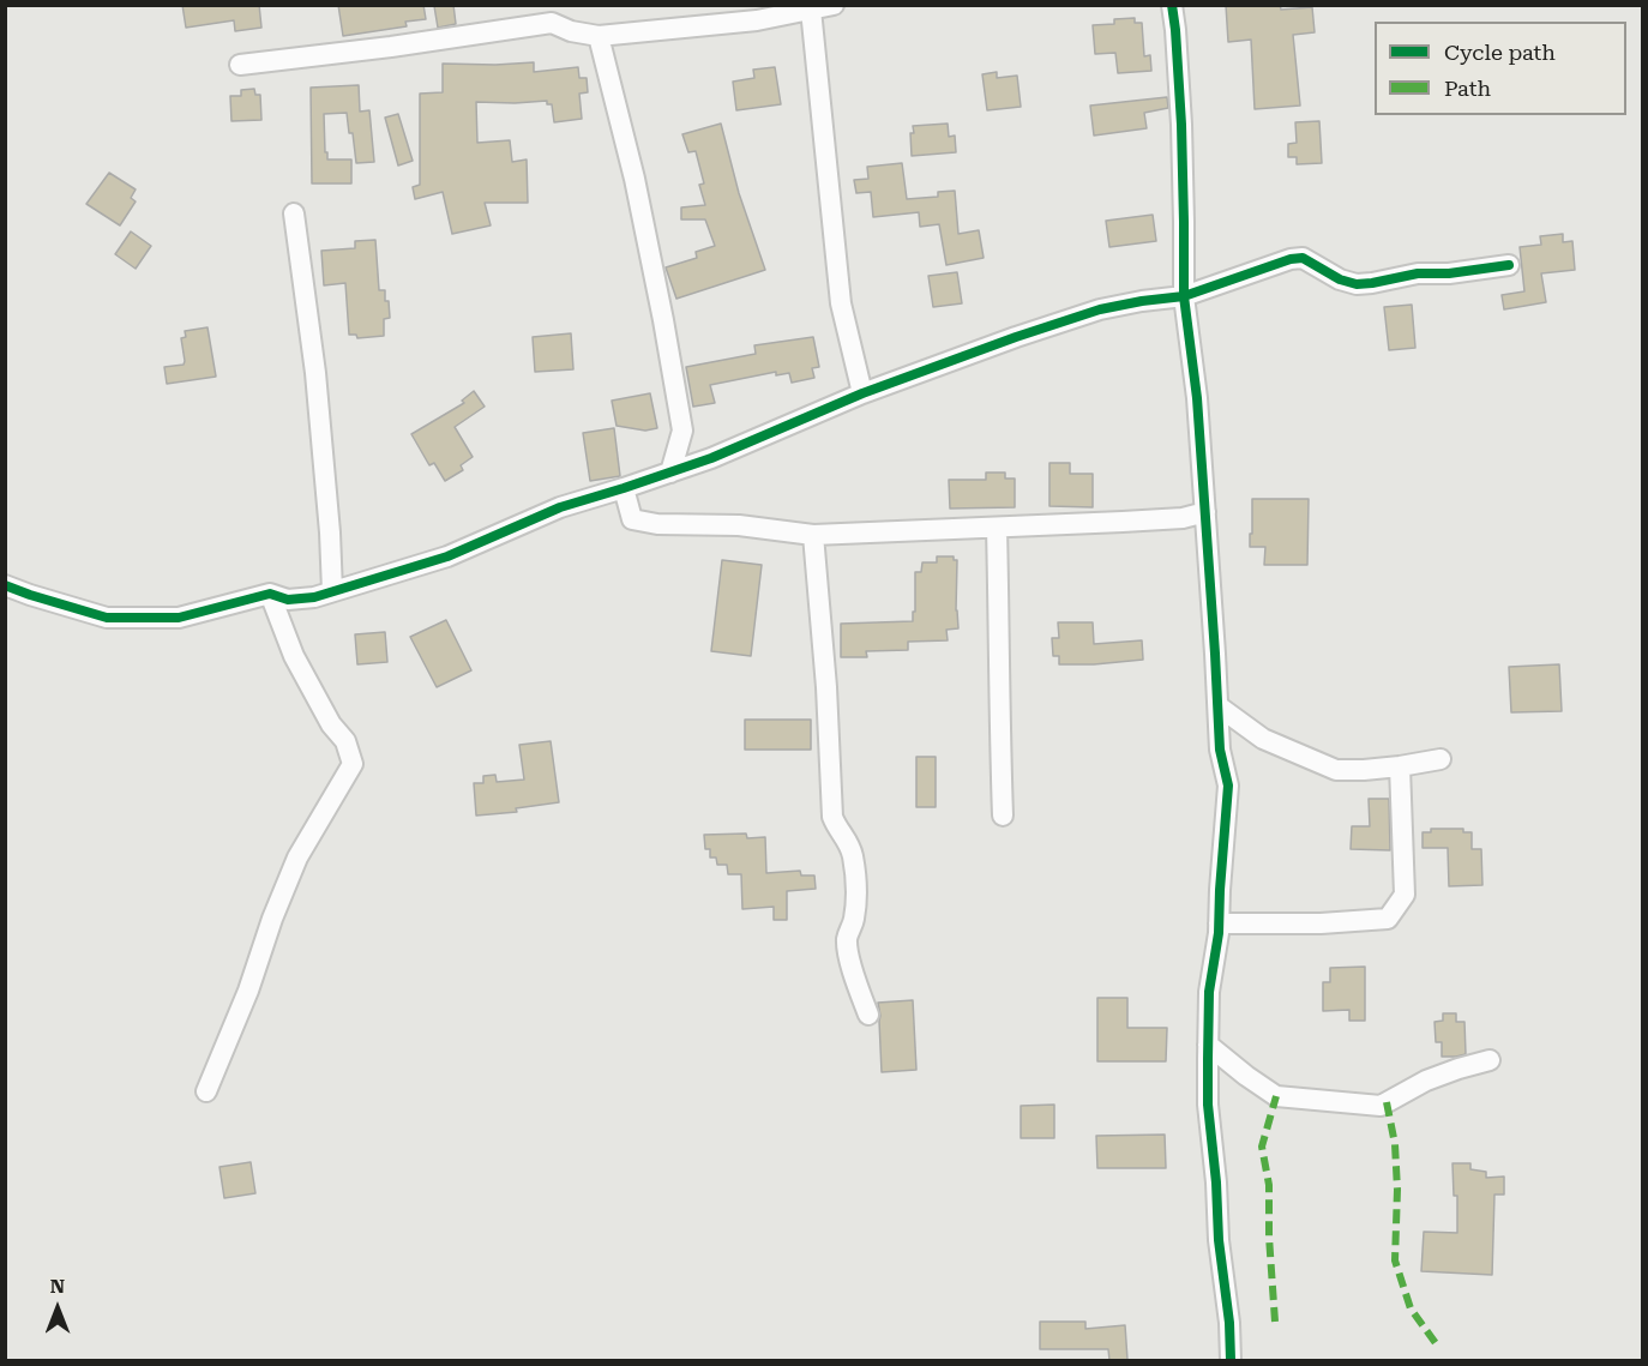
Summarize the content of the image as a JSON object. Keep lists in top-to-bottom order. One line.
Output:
{"legend":["Cycle path","Path"],"north":"top"}
